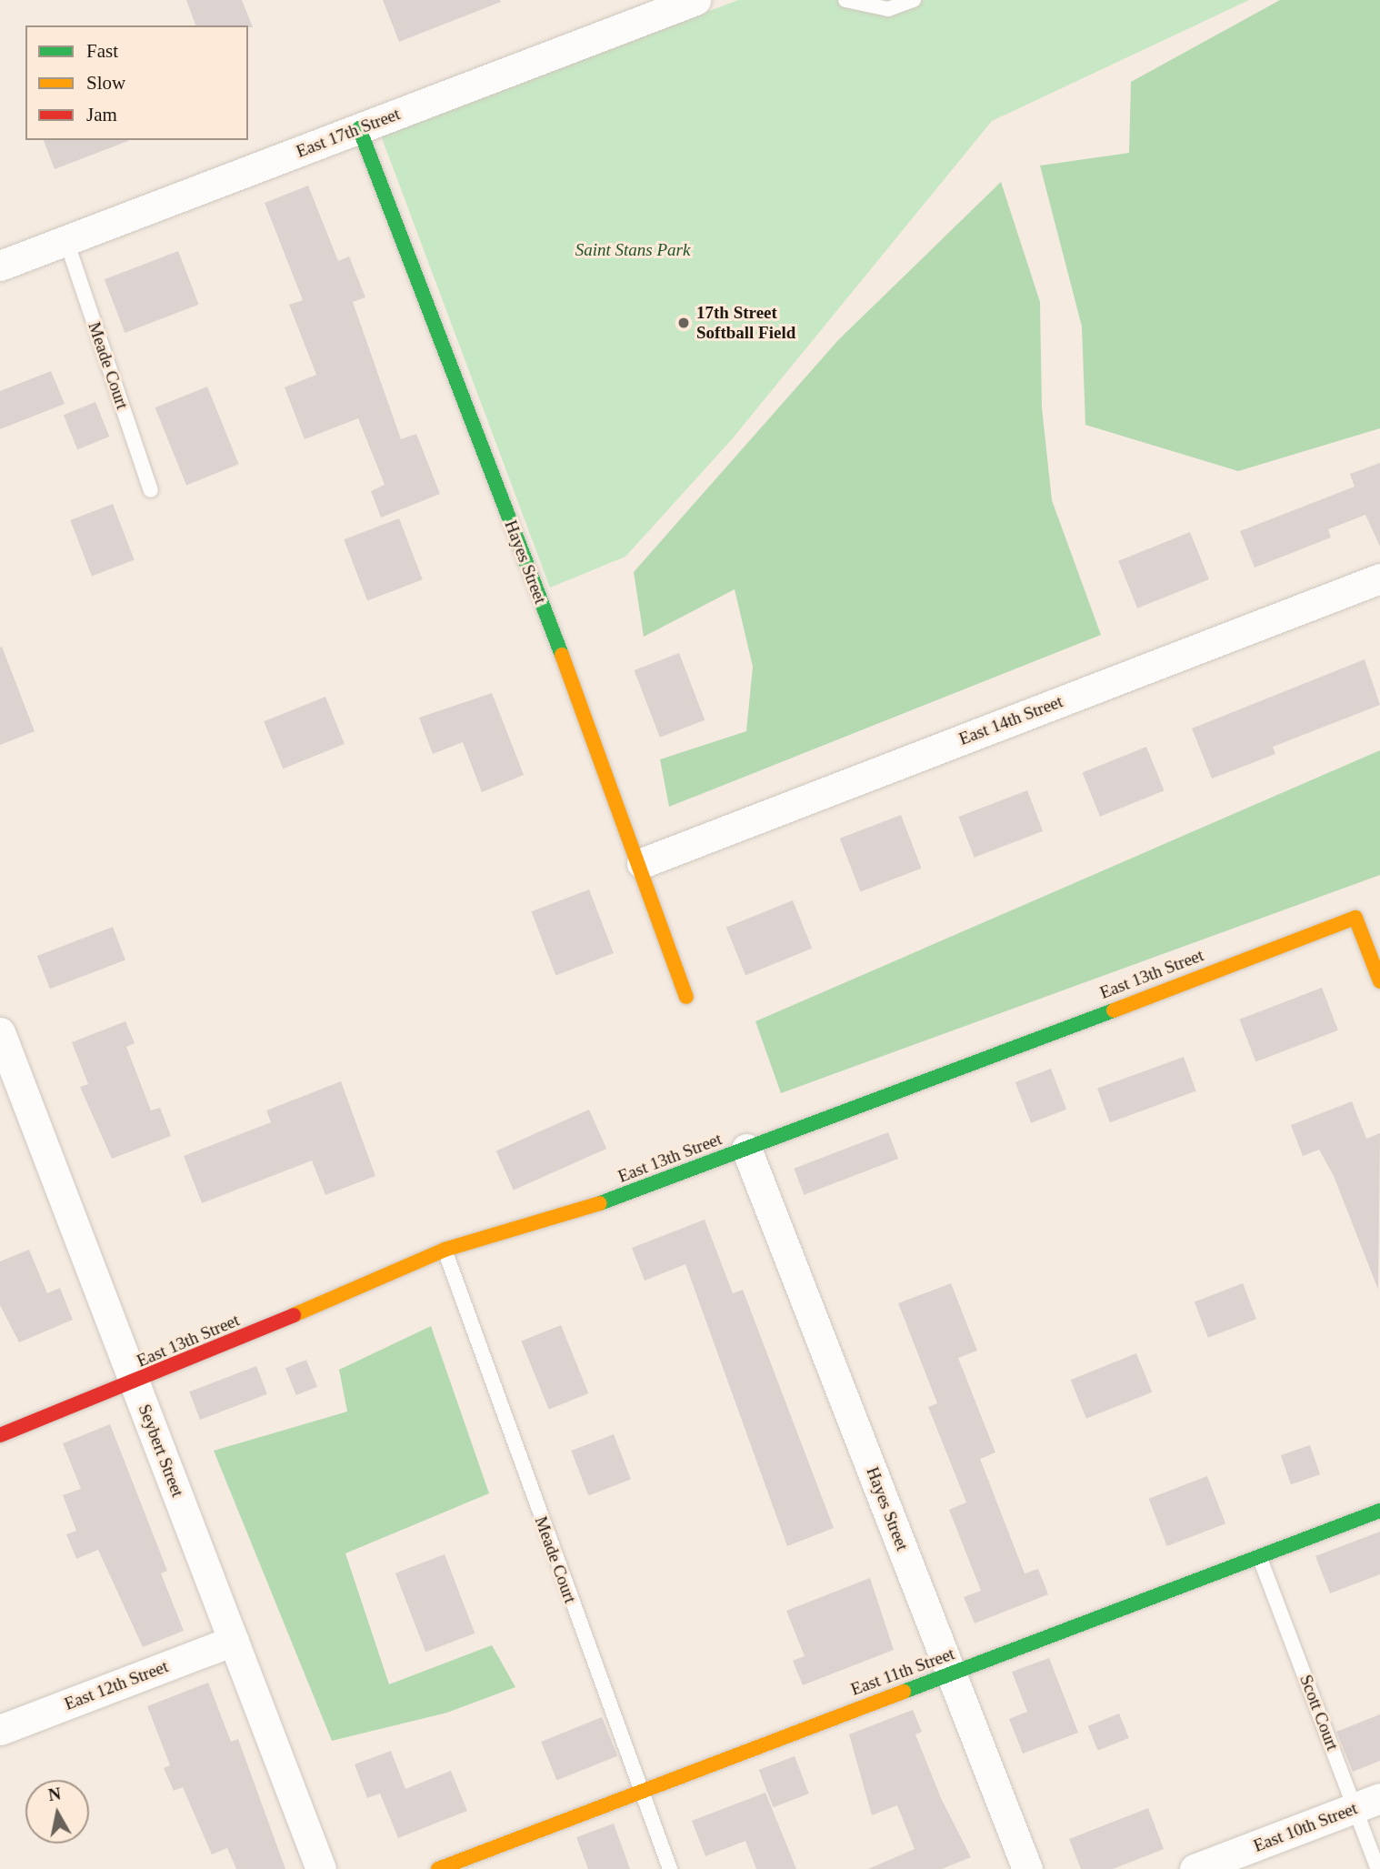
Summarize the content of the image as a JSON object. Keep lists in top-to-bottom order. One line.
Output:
{"streets":{"street":["East 17th Street","Hayes Street","East 14th Street","East 13th Street","Seybert Street","East 11th Street","East 12th Street","East 10th Street"],"lane":["Meade Court","Scott Court"]},"crossings":[["East 17th Street","Meade Court"],["East 17th Street","Hayes Street"],["Meade Court","East 13th Street"],["Meade Court","East 11th Street"],["Hayes Street","East 14th Street"],["Hayes Street","East 13th Street"],["Hayes Street","East 11th Street"],["East 13th Street","Seybert Street"],["Seybert Street","East 12th Street"],["East 11th Street","Scott Court"],["Scott Court","East 10th Street"]],"parks":["Saint Stans Park"],"places":["17th Street Softball Field"],"legend":["Fast","Slow","Jam"],"north":"top"}
